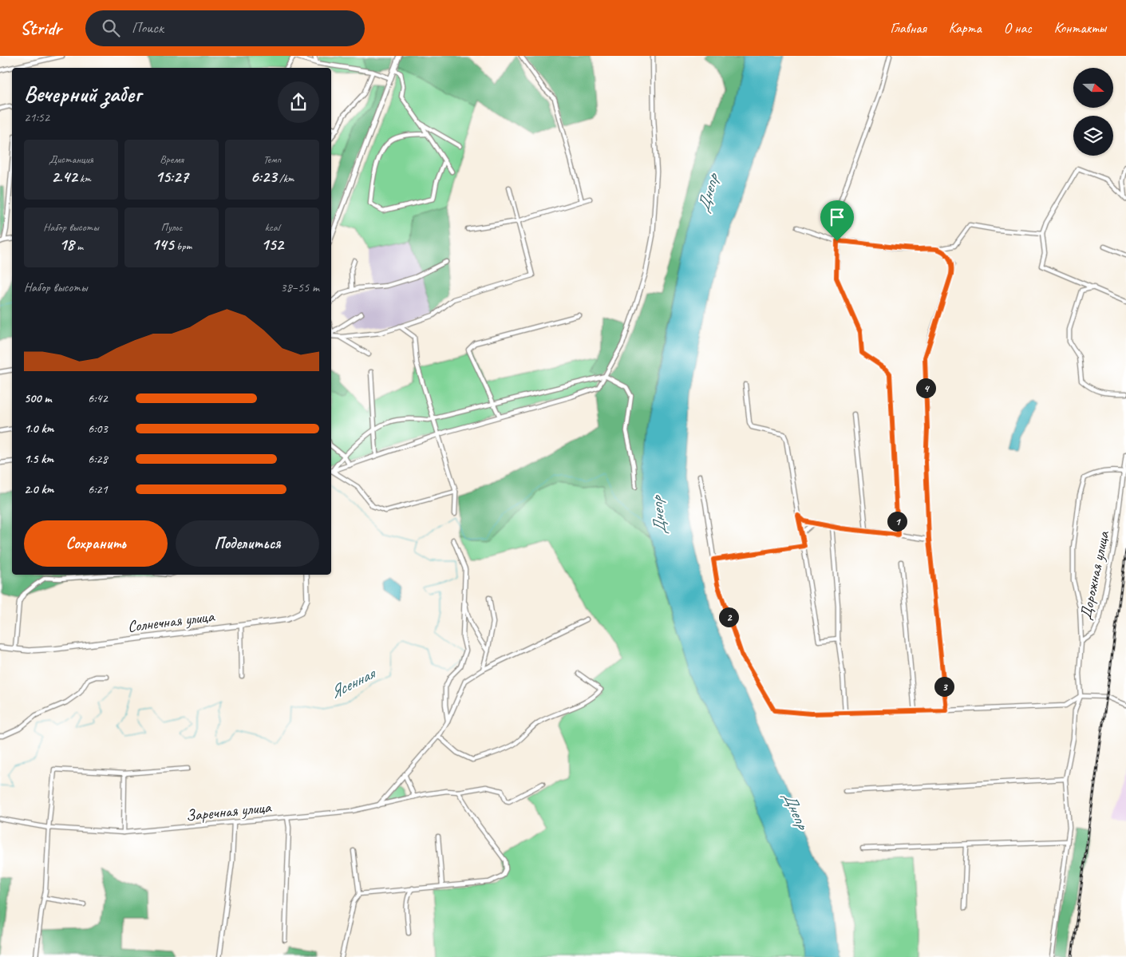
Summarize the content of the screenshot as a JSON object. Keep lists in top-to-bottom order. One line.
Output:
{"streets":{"street":["Дорожная улица","Солнечная улица","Заречная улица"]},"water":["Днепр","Ясенная"],"north":"right","page":{"header":"Stridr","search":"Поиск","nav":["Главная","Карта","О нас","Контакты"],"heading":["Вечерний забег","21:52"],"stats":[["Дистанция","2.42 km"],["Время","15:27"],["Темп","6:23 /km"],["Набор высоты","18 m"],["Пульс","145 bpm"],["kcal","152"]],"chart":["Набор высоты","38–55 m"],"pins":["4","1","2","3"],"list":[{"name":"500 m","note":"6:42"},{"name":"1.0 km","note":"6:03"},{"name":"1.5 km","note":"6:28"},{"name":"2.0 km","note":"6:21"}],"buttons":["Сохранить","Поделиться"]}}
